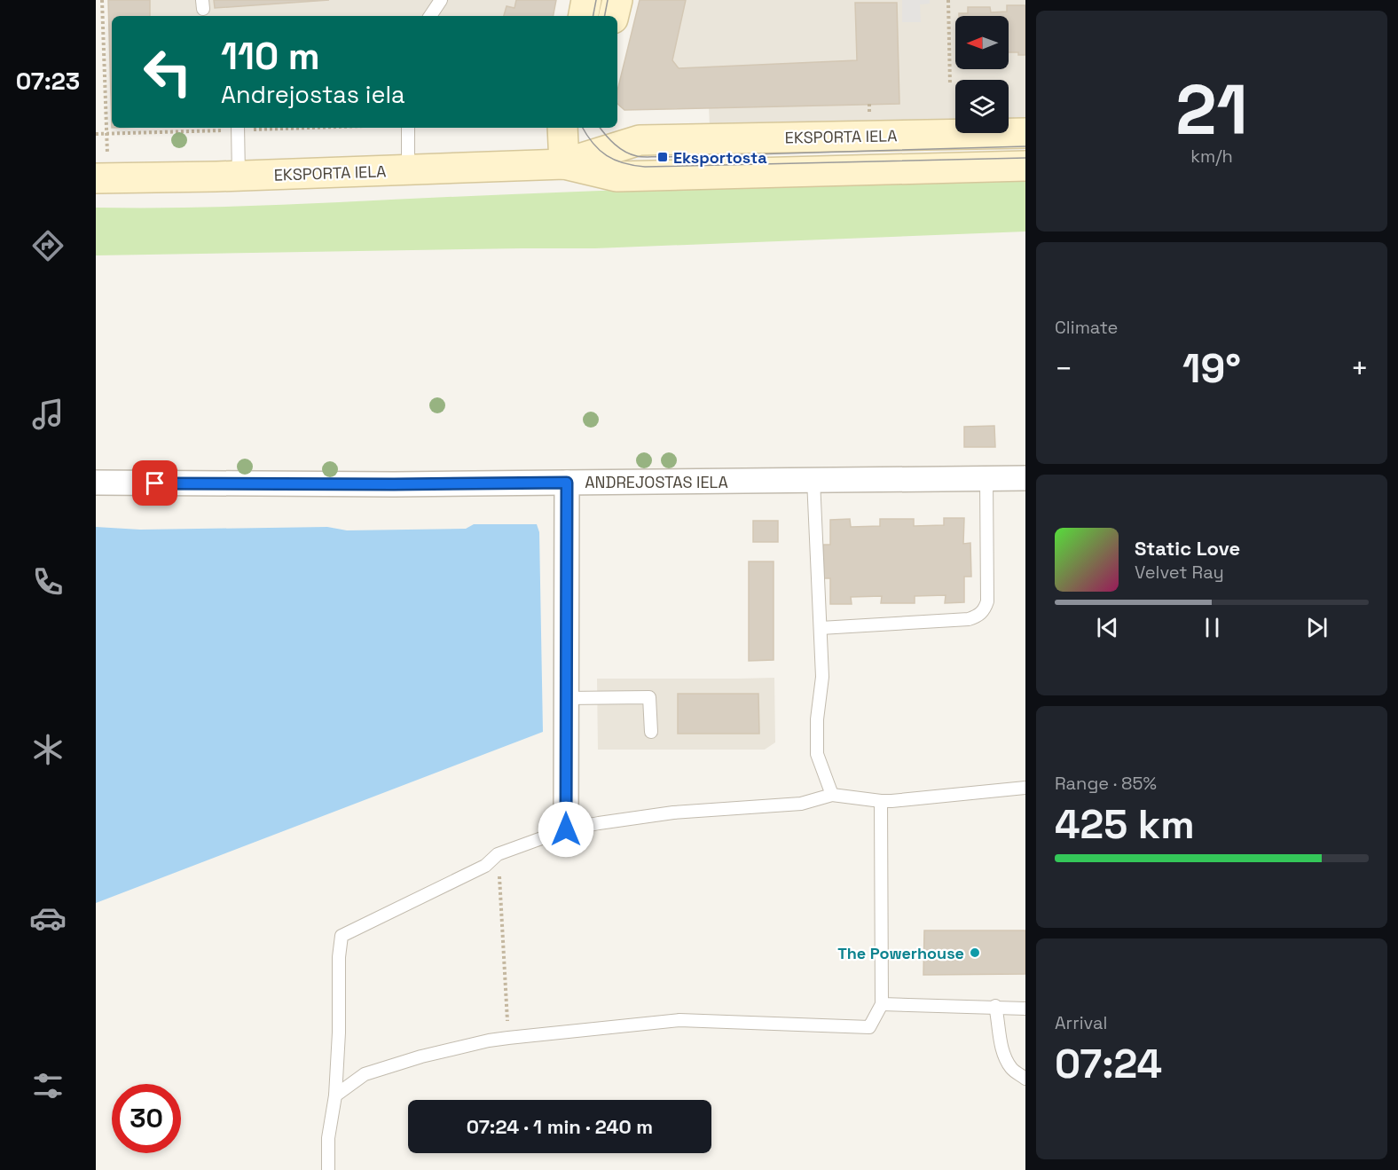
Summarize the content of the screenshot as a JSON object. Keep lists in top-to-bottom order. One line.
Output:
{"streets":{"street":["EKSPORTA IELA","ANDREJOSTAS IELA"]},"places":{"transit":["Eksportosta"],"other":["The Powerhouse"]},"north":"left","page":{"tabs":"07:23","tile":[["21","km/h"],"Climate",["Range · 85%","425 km"],["Arrival","07:24"]],"turn":["110 m","Andrejostas iela"],"heat":["−","19°","+"],"song":["Static Love","Velvet Ray"],"limit":"30","trip":"07:24 · 1 min · 240 m"}}
